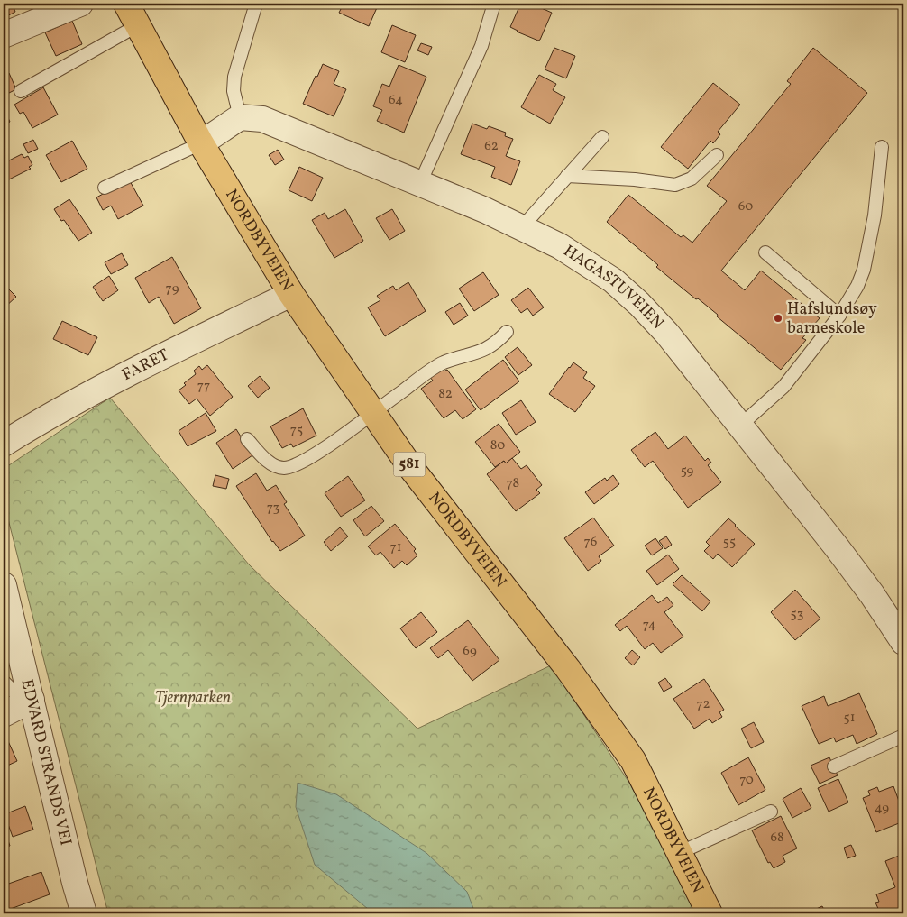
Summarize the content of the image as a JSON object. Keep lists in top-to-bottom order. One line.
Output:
{"streets":{"main road":["NORDBYVEIEN","581"],"street":["HAGASTUVEIEN","FARET","EDVARD STRANDS VEI"]},"crossings":[["NORDBYVEIEN","FARET"]],"parks":["Tjernparken"],"places":["Hafslundsøy barneskole"],"house_numbers":["64","62","60","79","77","82","75","80","59","78","73","76","55","71","53","74","69","72","51","70","49","68"]}
